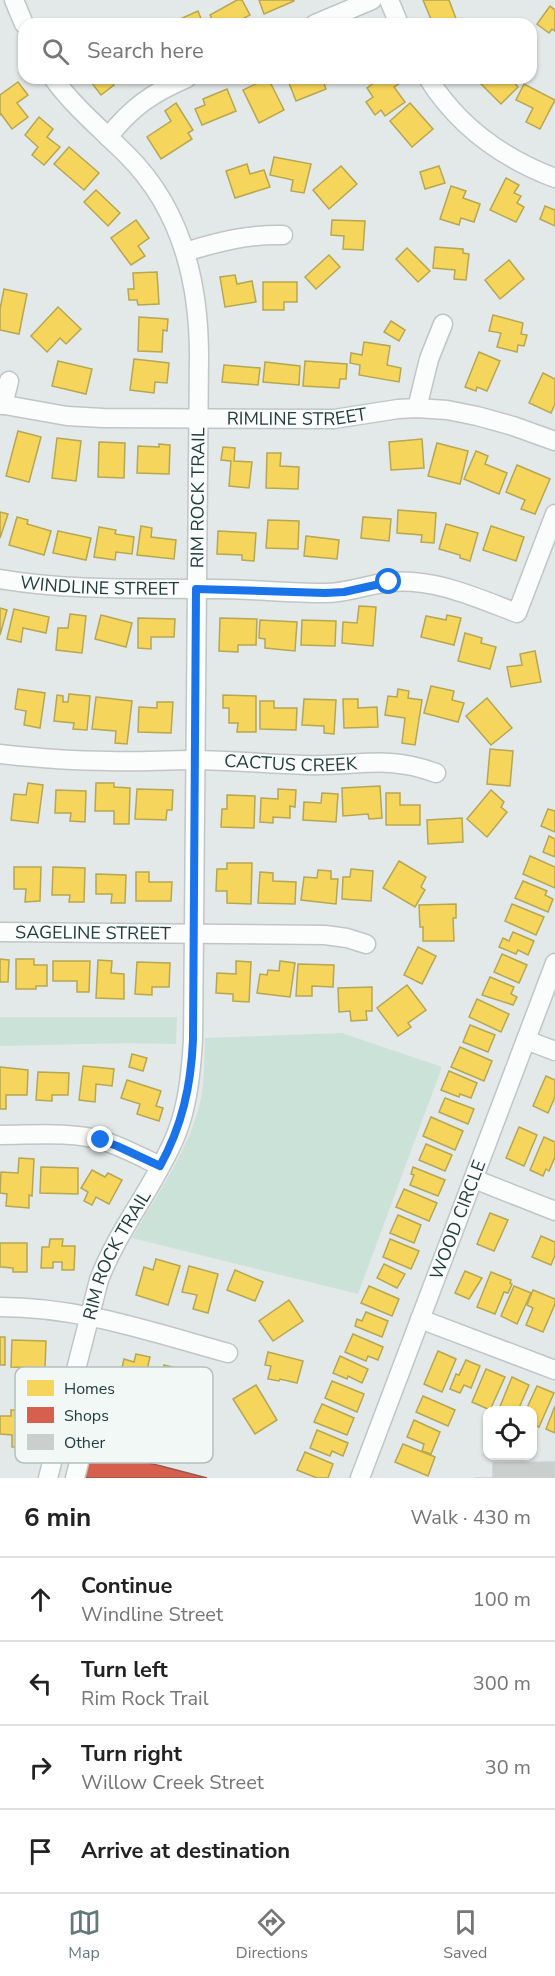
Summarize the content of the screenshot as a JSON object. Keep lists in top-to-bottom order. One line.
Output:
{"streets":{"street":["RIMLINE STREET","RIM ROCK TRAIL","WINDLINE STREET","CACTUS CREEK","SAGELINE STREET","WOOD CIRCLE"]},"crossings":[["RIMLINE STREET","RIM ROCK TRAIL"],["RIM ROCK TRAIL","WINDLINE STREET"],["RIM ROCK TRAIL","CACTUS CREEK"],["RIM ROCK TRAIL","SAGELINE STREET"]],"legend":["Homes","Shops","Other"],"page":{"search":"Search here","heading":["6 min","Walk · 430 m"],"list":[["Continue","Windline Street","100 m"],["Turn left","Rim Rock Trail","300 m"],["Turn right","Willow Creek Street","30 m"],"Arrive at destination"],"nav":["Map","Directions","Saved"]}}
